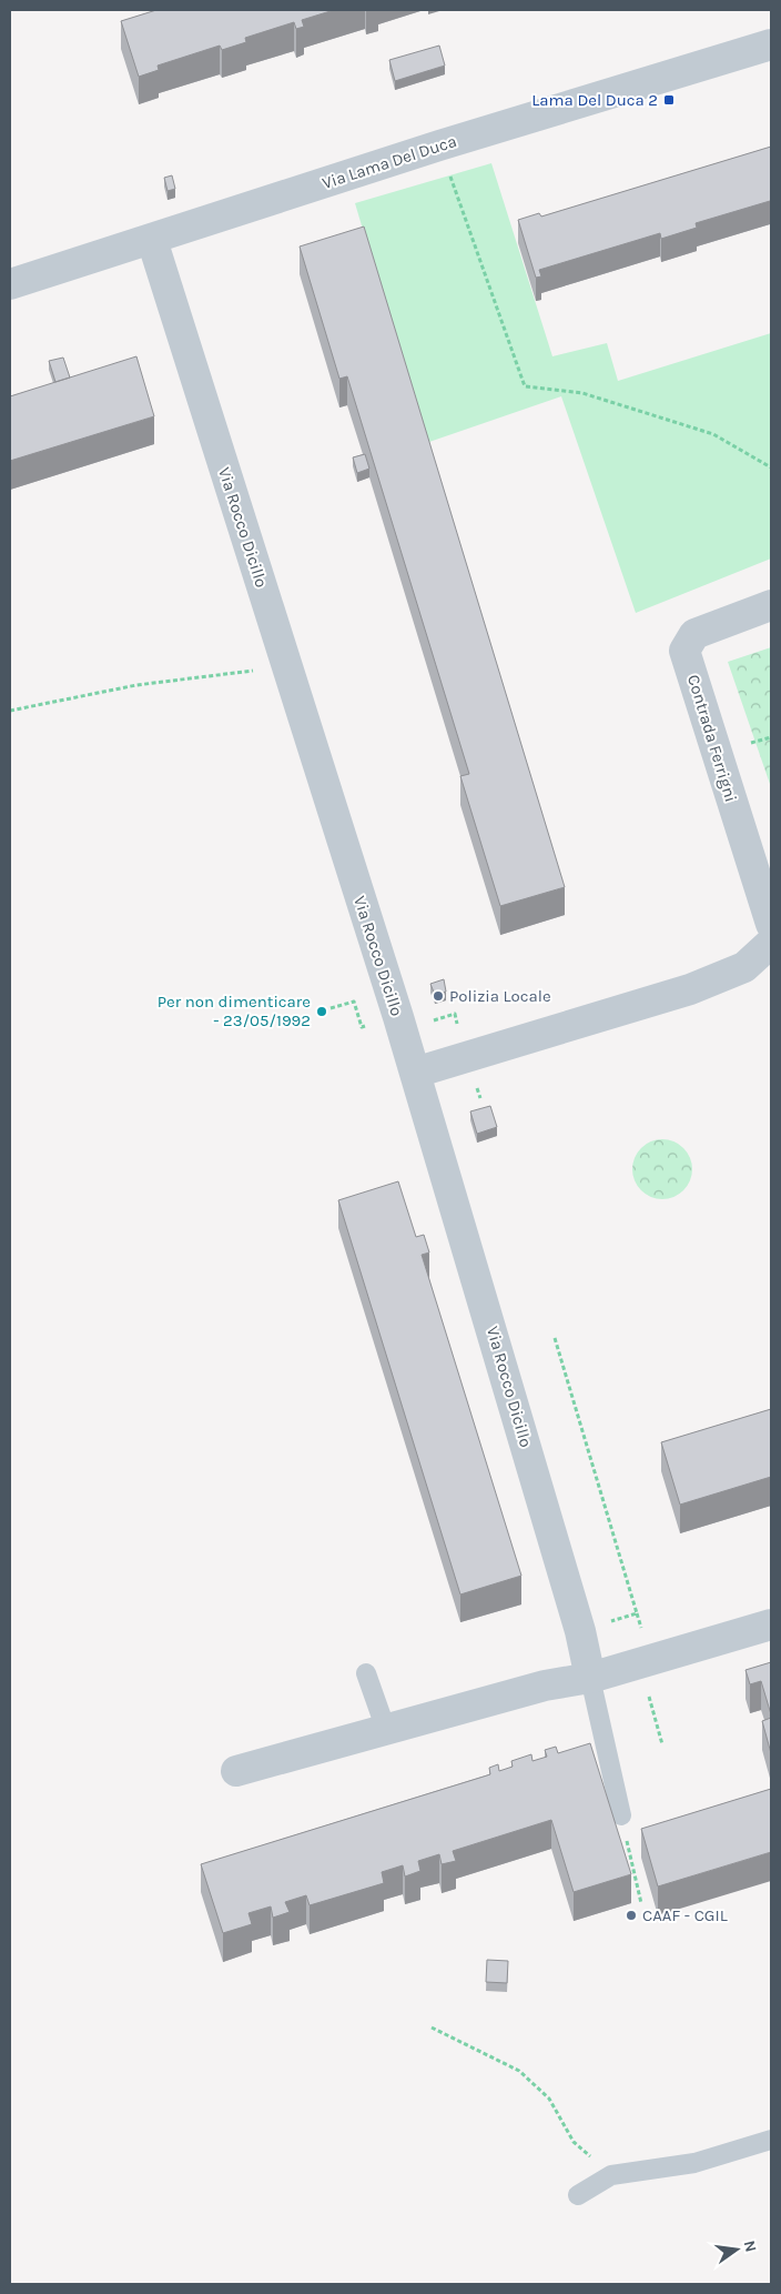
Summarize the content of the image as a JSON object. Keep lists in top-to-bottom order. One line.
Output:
{"streets":{"street":["Via Lama Del Duca","Via Rocco Dicillo","Contrada Ferrigni"]},"crossings":[["Via Lama Del Duca","Via Rocco Dicillo"]],"places":{"transit":["Lama Del Duca 2"],"other":["Polizia Locale","Per non dimenticare - 23/05/1992","CAAF - CGIL"]},"north":"right"}
